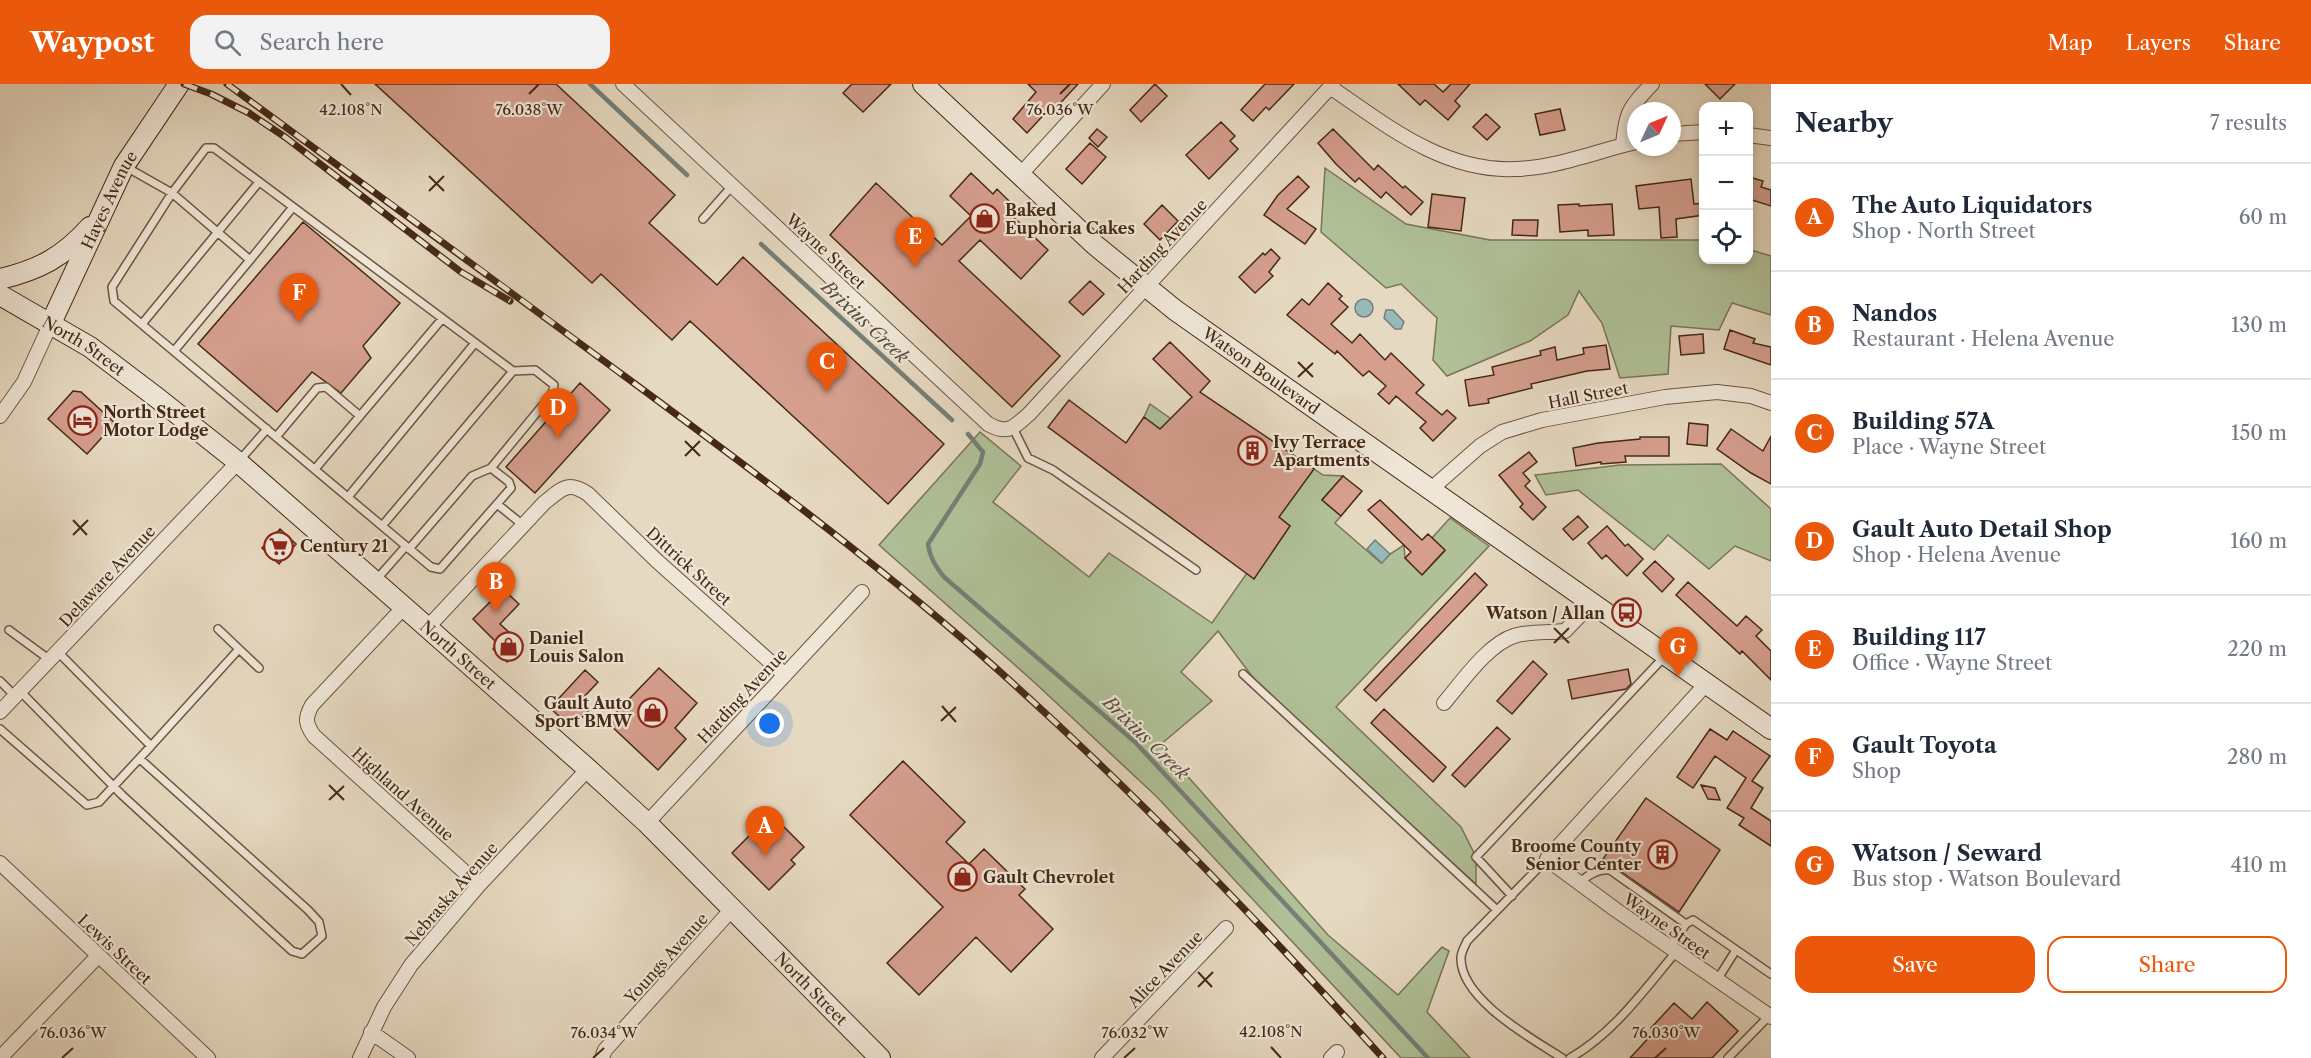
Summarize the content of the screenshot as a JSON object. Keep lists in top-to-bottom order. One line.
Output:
{"streets":{"street":["Hayes Avenue","Harding Avenue","Wayne Street","North Street","Watson Boulevard","Hall Street","Dittrick Street","Delaware Avenue","Highland Avenue","Nebraska Avenue","Lewis Street","Youngs Avenue","Alice Avenue"]},"crossings":[["Hayes Avenue","North Street"],["Harding Avenue","Wayne Street"],["Harding Avenue","North Street"],["Harding Avenue","Watson Boulevard"],["Harding Avenue","Dittrick Street"],["North Street","Delaware Avenue"],["North Street","Highland Avenue"],["North Street","Nebraska Avenue"],["North Street","Youngs Avenue"],["Watson Boulevard","Hall Street"],["Highland Avenue","Nebraska Avenue"]],"water":["Brixius Creek"],"places":{"shop":["Baked Euphoria Cakes","Daniel Louis Salon","Gault Auto Sport BMW","Gault Chevrolet"],"hotel":["North Street Motor Lodge"],"building":["Ivy Terrace Apartments","Broome County Senior Center"],"supermarket":["Century 21"],"bus stop":["Watson / Allan"]},"north":"top right","page":{"header":"Waypost","search":"Search here","nav":["Map","Layers","Share"],"heading":["Nearby","7 results"],"map_buttons":["+","−"],"list":[{"mark":"A","name":"The Auto Liquidators","note":"Shop · North Street","value":"60 m"},{"mark":"B","name":"Nandos","note":"Restaurant · Helena Avenue","value":"130 m"},{"mark":"C","name":"Building 57A","note":"Place · Wayne Street","value":"150 m"},{"mark":"D","name":"Gault Auto Detail Shop","note":"Shop · Helena Avenue","value":"160 m"},{"mark":"E","name":"Building 117","note":"Office · Wayne Street","value":"220 m"},{"mark":"F","name":"Gault Toyota","note":"Shop","value":"280 m"},{"mark":"G","name":"Watson / Seward","note":"Bus stop · Watson Boulevard","value":"410 m"}],"pins":["E","F","C","D","B","G","A"],"buttons":["Save","Share"]},"coordinates":["76.038°W","76.036°W","42.108°N","76.034°W","76.032°W","76.030°W"]}
